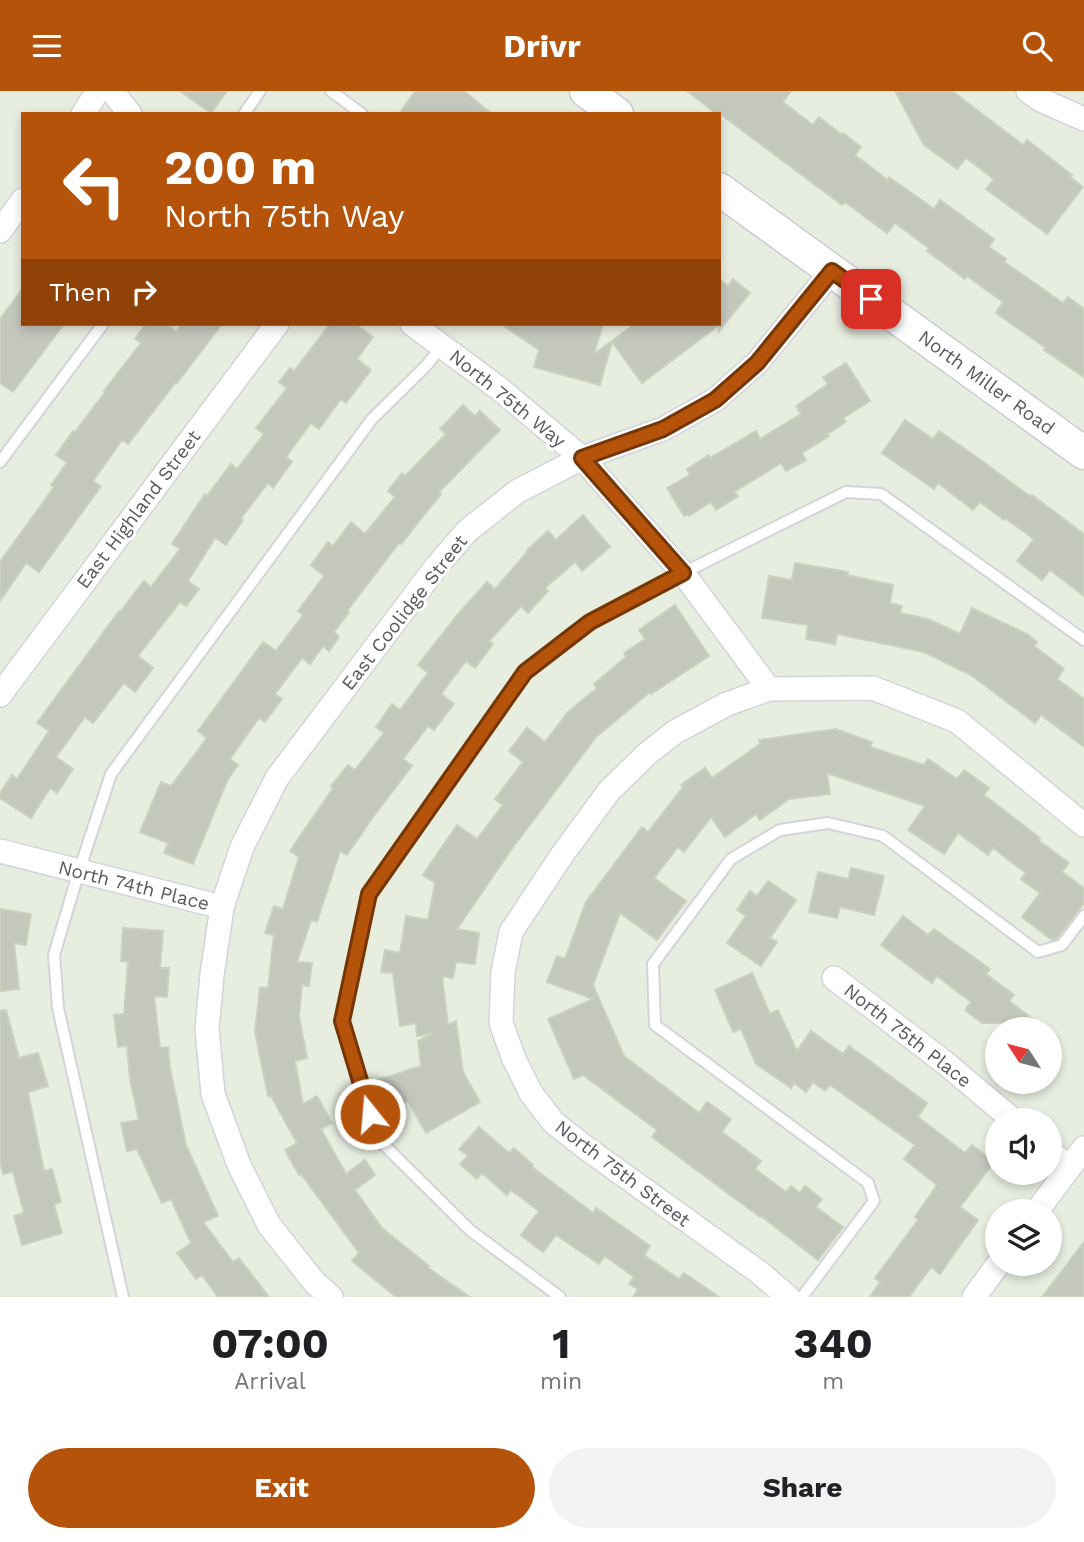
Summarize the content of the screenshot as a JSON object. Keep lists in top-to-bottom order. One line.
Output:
{"streets":{"street":["North Miller Road","North 75th Way","East Highland Street","East Coolidge Street","North 74th Place","North 75th Place","North 75th Street"]},"crossings":[["North Miller Road","East Coolidge Street"],["North 75th Way","East Coolidge Street"],["North 75th Way","North 75th Street"],["East Coolidge Street","North 74th Place"]],"north":"top left","page":{"header":"Drivr","turn":["200 m","North 75th Way"],"then":"Then","eta":["07:00","Arrival","1","min","340","m"],"buttons":["Exit","Share"]}}
